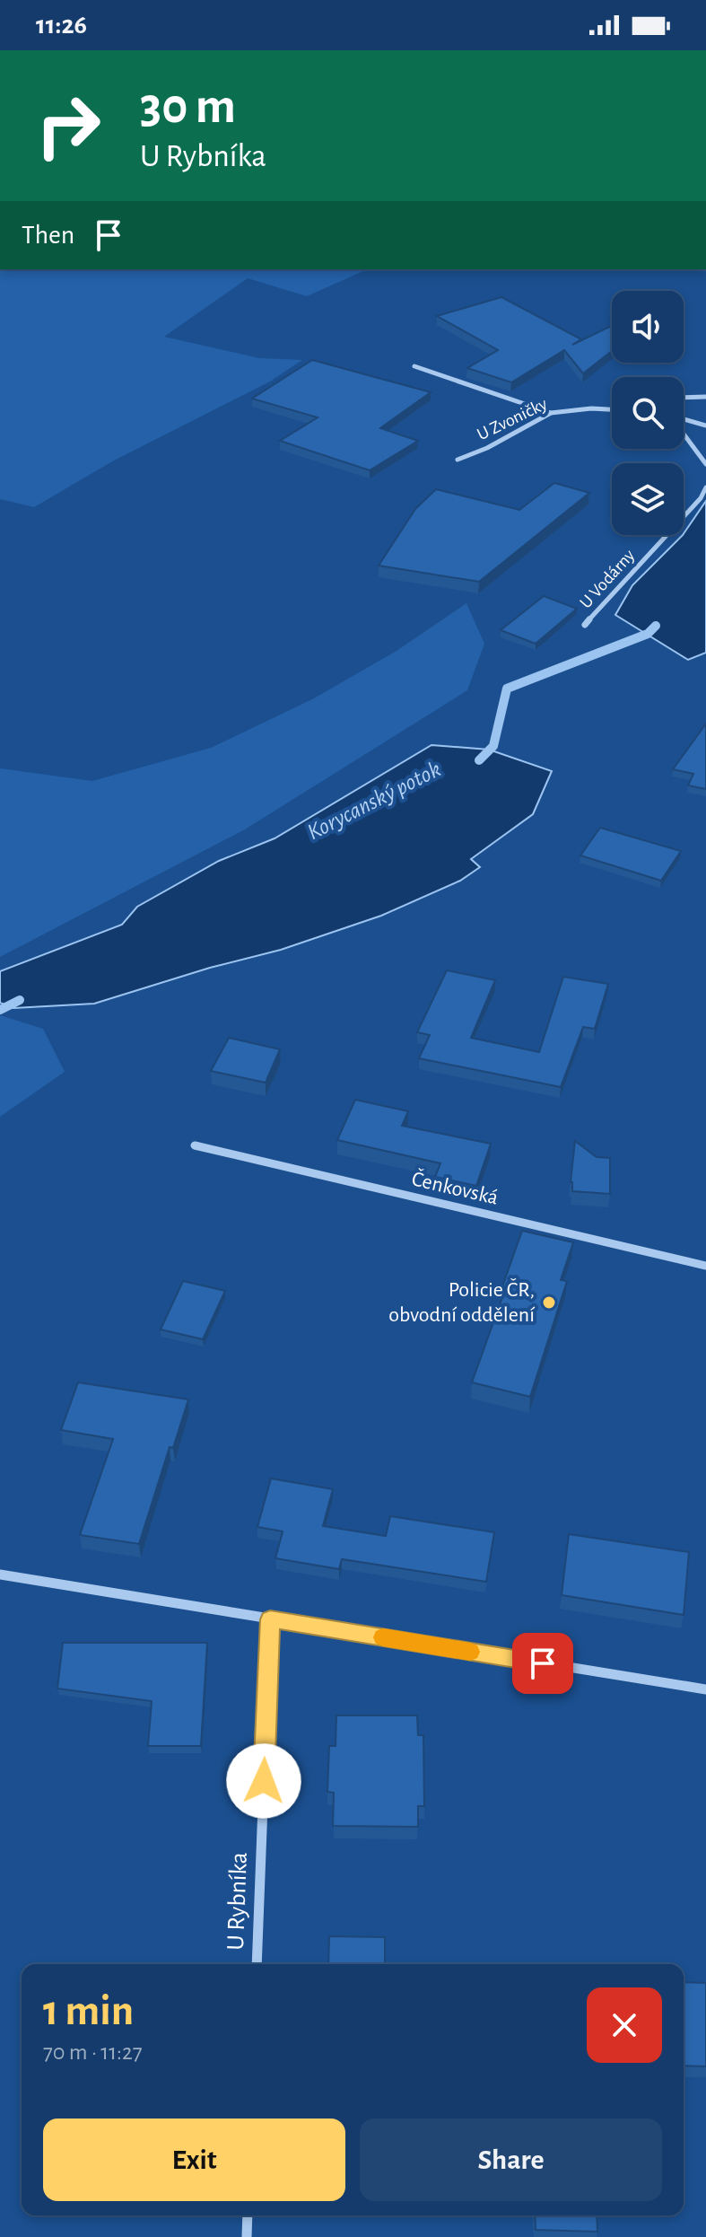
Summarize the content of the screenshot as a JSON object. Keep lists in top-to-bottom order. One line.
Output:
{"streets":{"street":["U Zvoničky","U Vodárny","Čenkovská","U Rybníka"]},"water":["Korycanský potok"],"places":["Policie ČR, obvodní oddělení"],"page":{"status":"11:26","turn":["30 m","U Rybníka"],"then":"Then","heading":["1 min","70 m · 11:27"],"buttons":["Exit","Share"]}}
